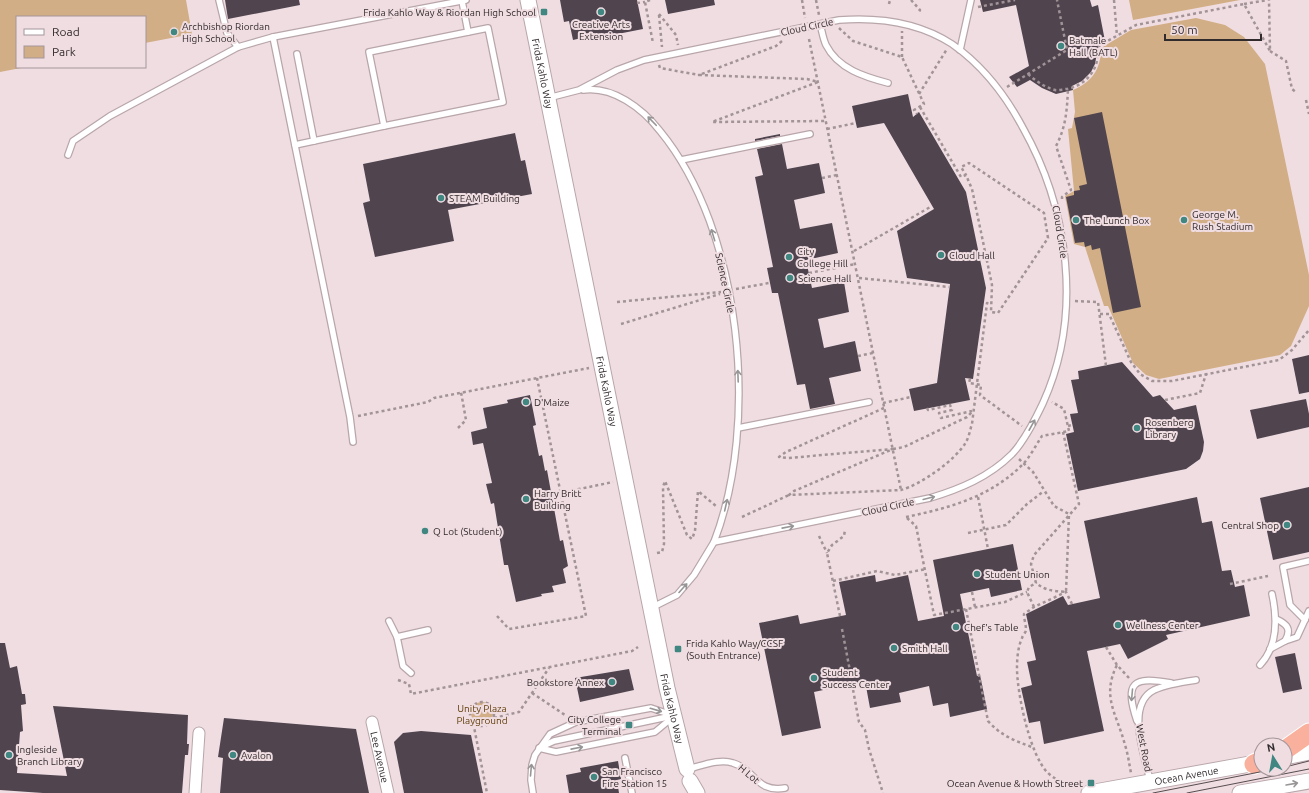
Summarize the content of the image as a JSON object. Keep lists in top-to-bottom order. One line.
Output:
{"streets":{"street":["Frida Kahlo Way","Lee Avenue","Ocean Avenue"],"lane":["Cloud Circle","Science Circle","West Road","H Lot"]},"crossings":[["Cloud Circle","Frida Kahlo Way"],["Cloud Circle","Science Circle"],["Frida Kahlo Way","H Lot"],["West Road","Ocean Avenue"]],"one_way":["Science Circle"],"parks":["Unity Plaza Playground"],"places":{"transit":["Frida Kahlo Way & Riordan High School","Frida Kahlo Way/CCSF (South Entrance)","City College Terminal","Ocean Avenue & Howth Street"],"other":["Creative Arts Extension","Archbishop Riordan High School","Batmale Hall (BATL)","STEAM Building","The Lunch Box","George M. Rush Stadium","Cloud Hall","City College Hill","Science Hall","D'Maize","Rosenberg Library","Harry Britt Building","Central Shop","Q Lot (Student)","Student Union","Wellness Center","Chef's Table","Smith Hall","Student Success Center","Bookstore Annex","Ingleside Branch Library","Avalon","San Francisco Fire Station 15"]},"legend":["Road","Park"],"scale_bar":"50 m","north":"top"}
